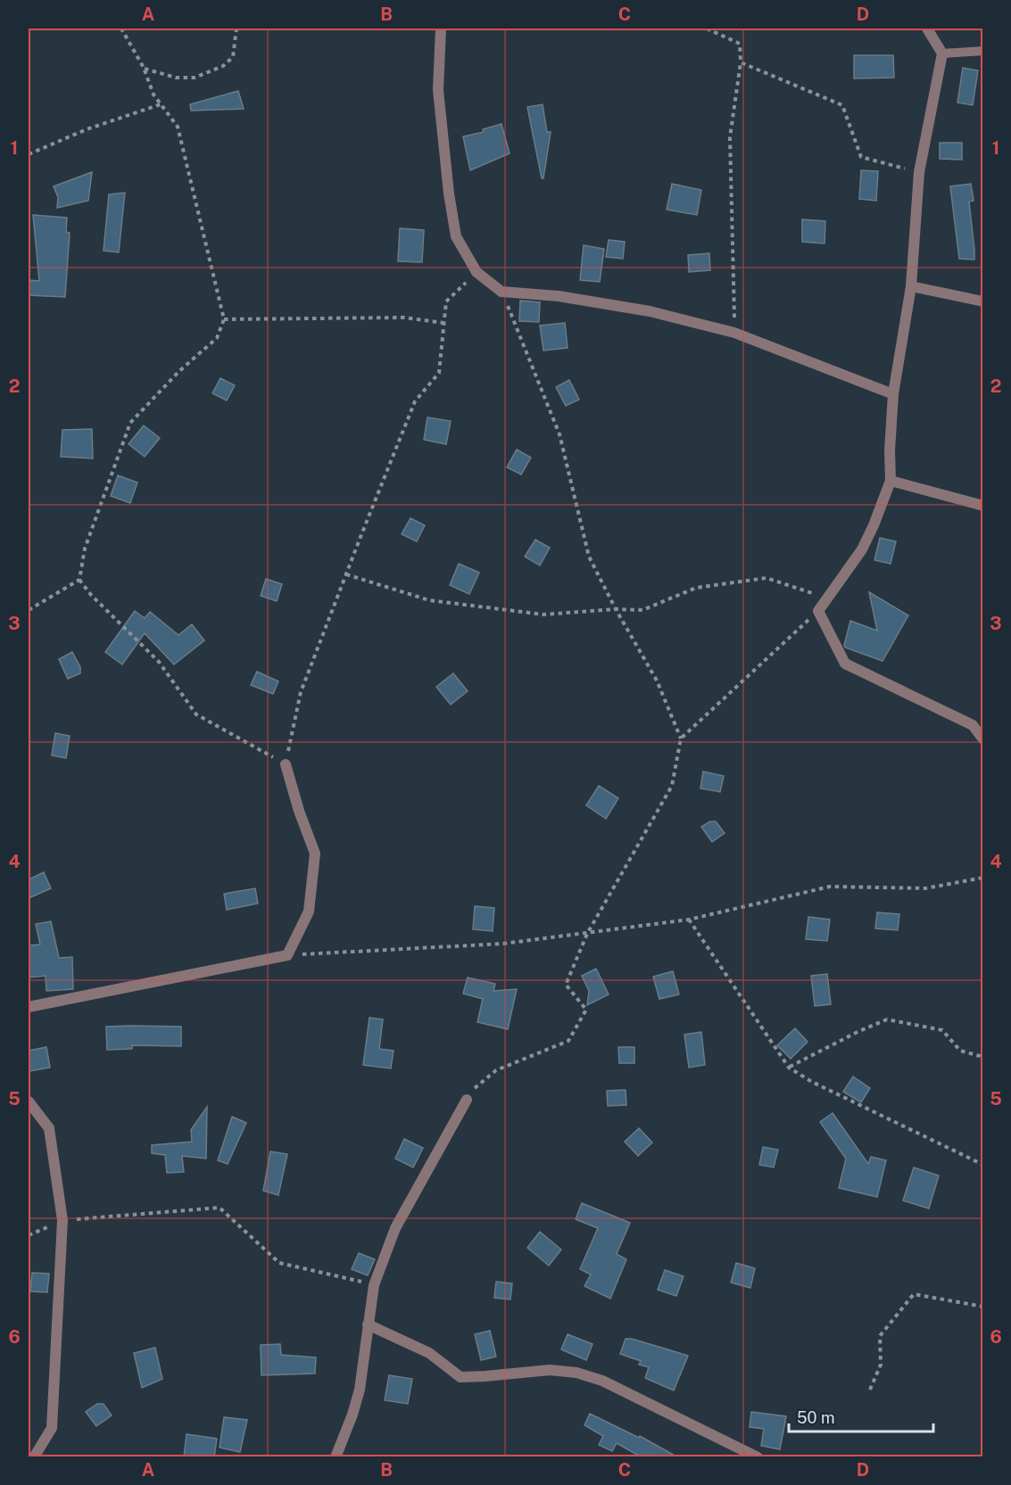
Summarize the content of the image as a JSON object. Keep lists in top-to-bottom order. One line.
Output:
{"scale_bar":"50 m","grid":{"columns":["A","B","C","D"],"rows":["1","2","3","4","5","6"]}}
